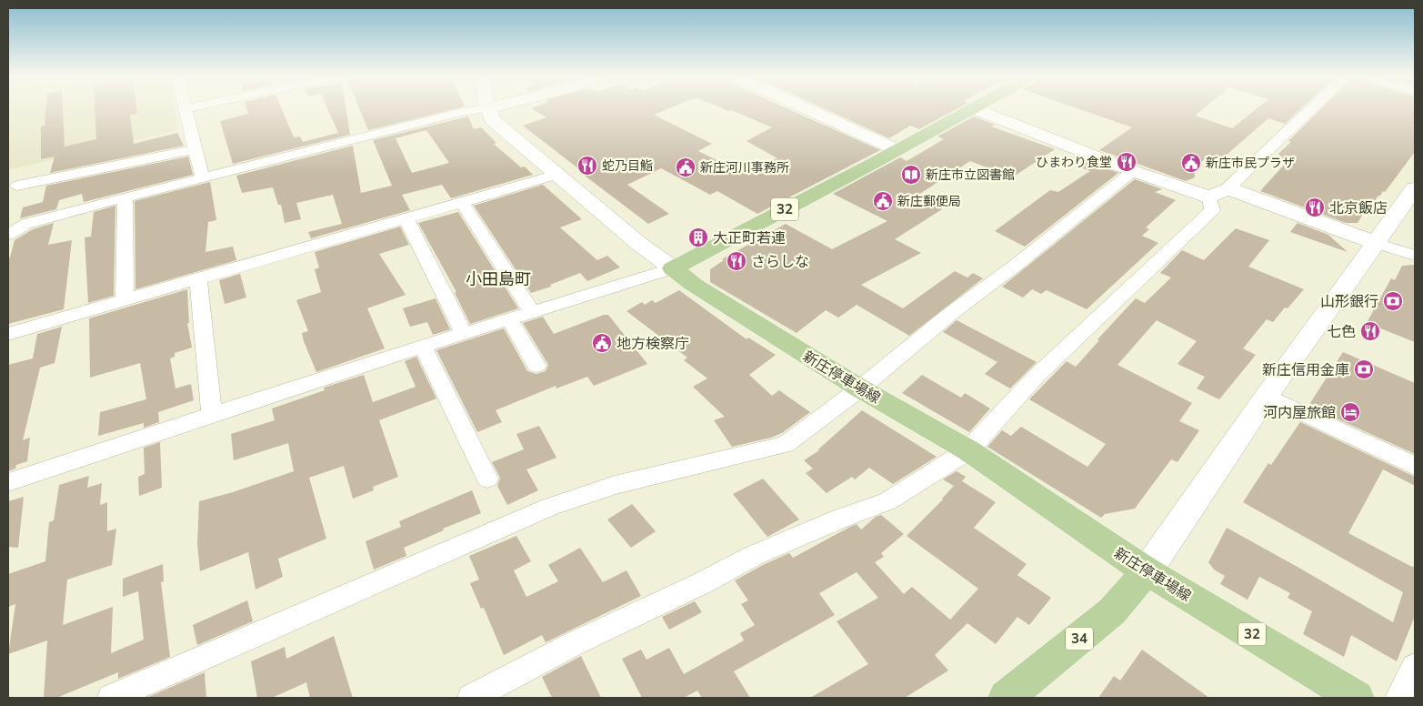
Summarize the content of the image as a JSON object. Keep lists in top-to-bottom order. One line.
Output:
{"streets":{"main road":["32","新庄停車場線","34"]},"crossings":[["32","新庄停車場線"],["新庄停車場線","34"]],"districts":["小田島町"],"places":{"restaurant":["ひまわり食堂","蛇乃目鮨","北京飯店","さらしな","七色"],"public building":["新庄市民プラザ","新庄河川事務所","新庄郵便局","地方検察庁"],"library":["新庄市立図書館"],"building":["大正町若連"],"bank":["山形銀行","新庄信用金庫"],"hotel":["河内屋旅館"]}}
